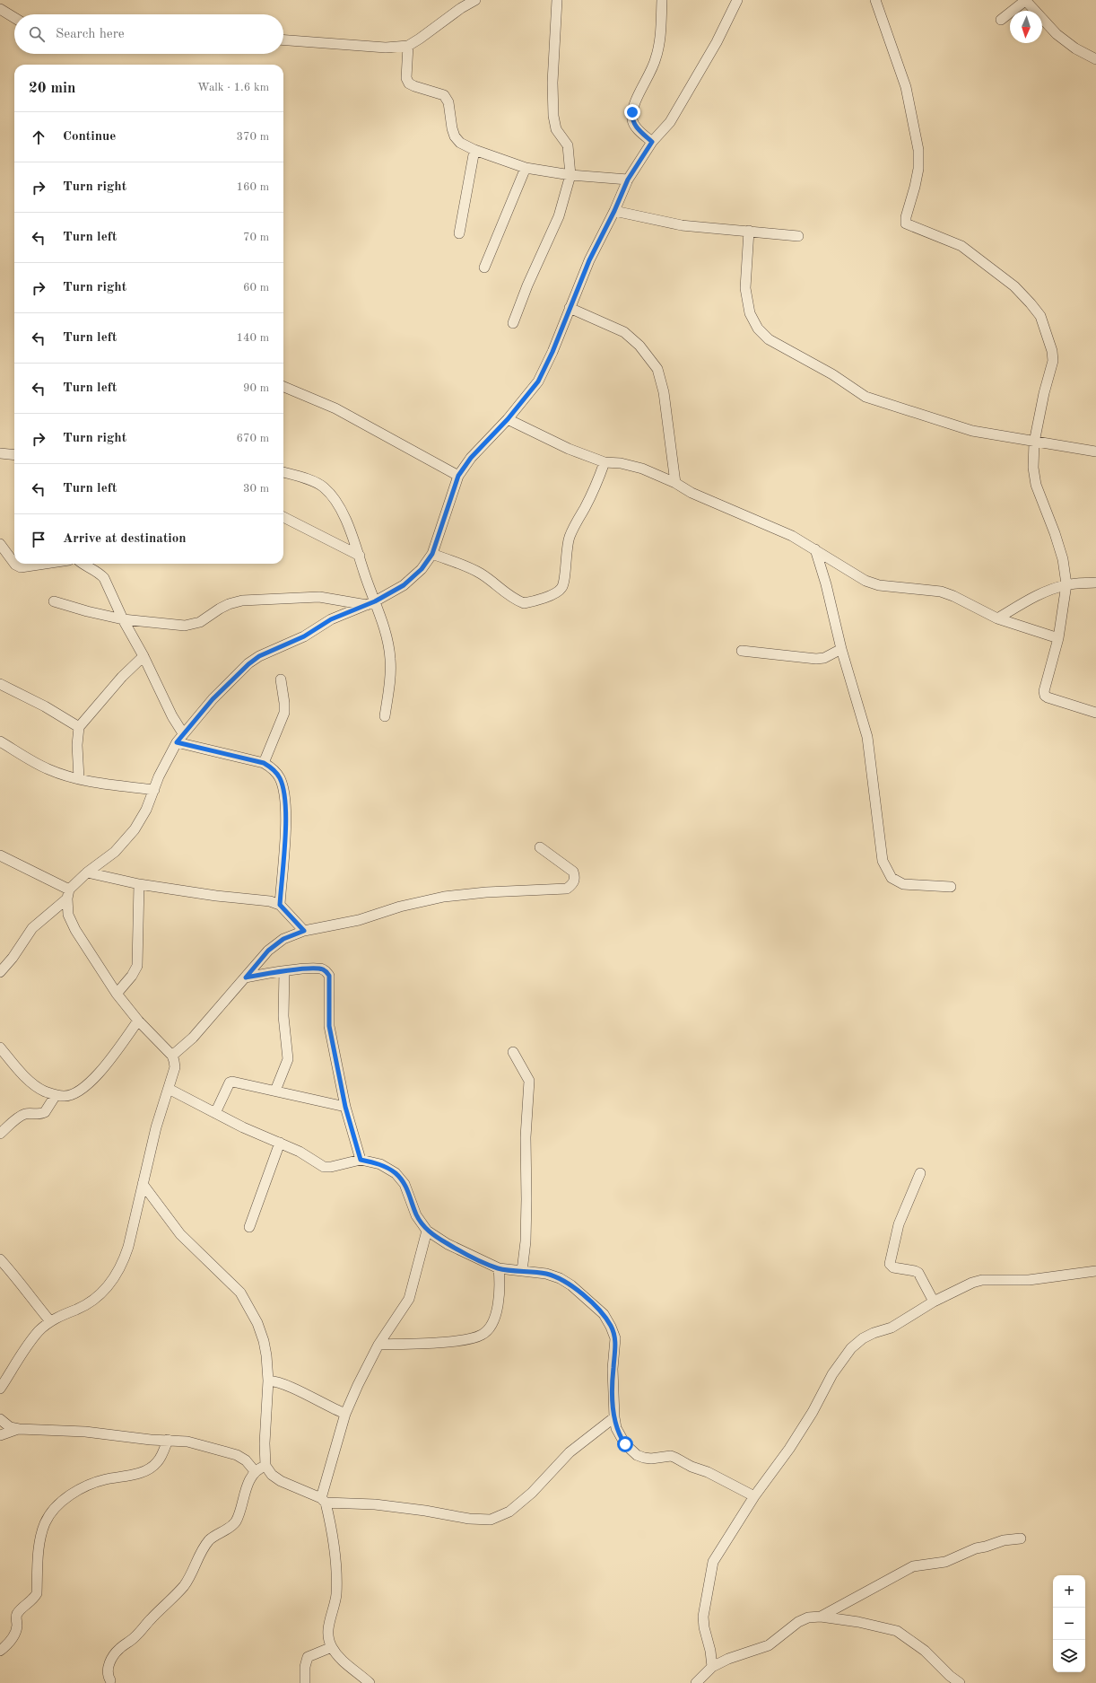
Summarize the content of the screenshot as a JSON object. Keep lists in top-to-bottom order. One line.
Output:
{"north":"bottom","page":{"search":"Search here","heading":["20 min","Walk · 1.6 km"],"list":[["Continue","370 m"],["Turn right","160 m"],["Turn left","70 m"],["Turn right","60 m"],["Turn left","140 m"],["Turn left","90 m"],["Turn right","670 m"],["Turn left","30 m"],"Arrive at destination"],"map_buttons":["+","−"]}}
